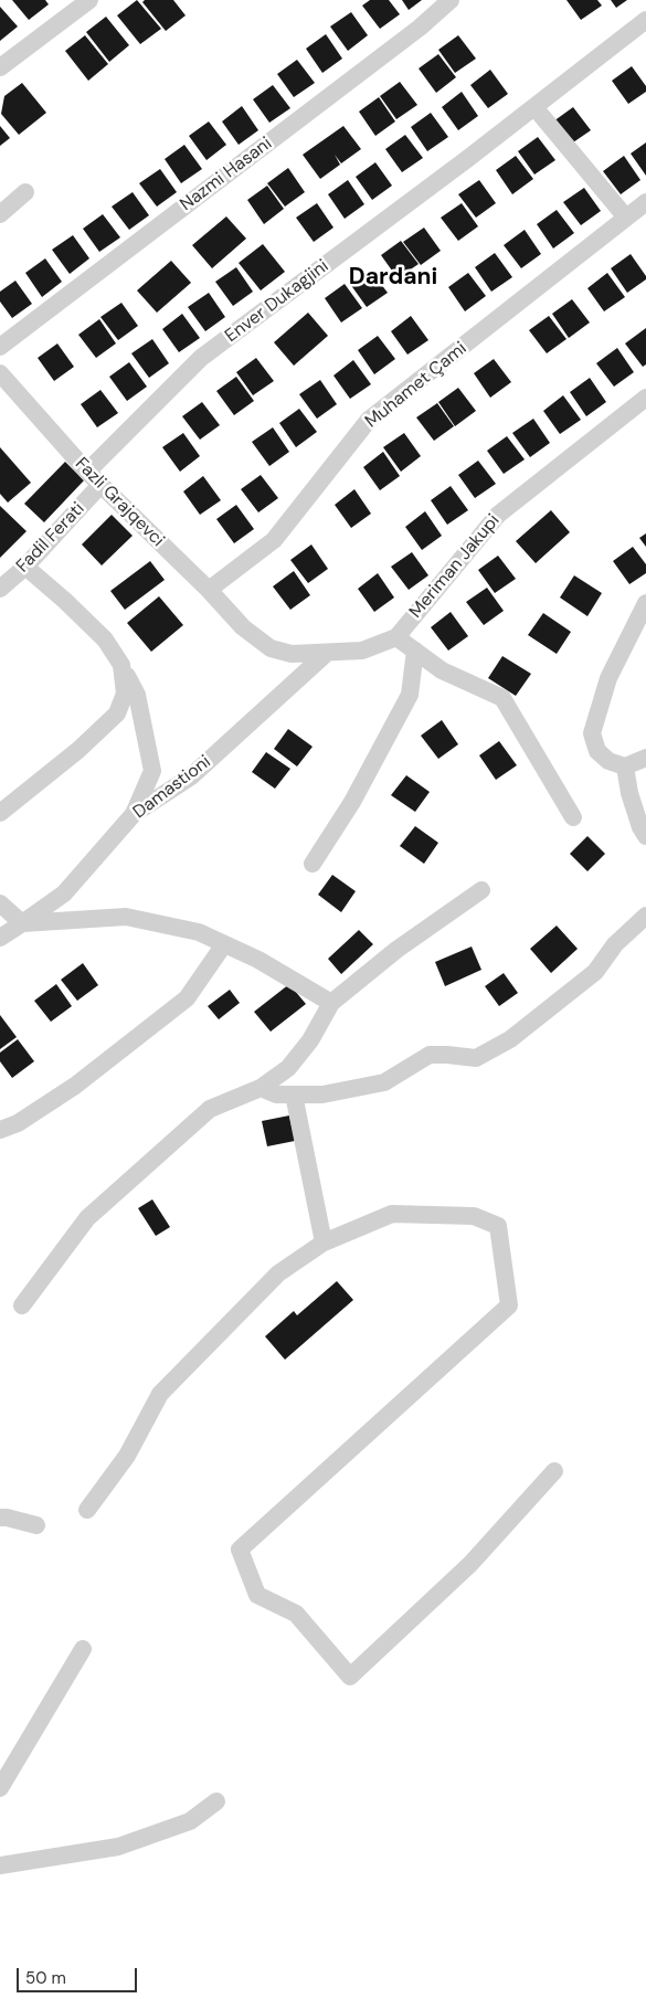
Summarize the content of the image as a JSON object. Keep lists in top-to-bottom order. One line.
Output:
{"streets":{"street":["Nazmi Hasani","Enver Dukagjini","Muhamet Çami","Fazli Grajqevci","Fadil Ferati","Meriman Jakupi","Damastioni"]},"crossings":[["Enver Dukagjini","Fazli Grajqevci"],["Muhamet Çami","Fazli Grajqevci"],["Fazli Grajqevci","Fadil Ferati"],["Fazli Grajqevci","Meriman Jakupi"],["Meriman Jakupi","Damastioni"]],"districts":["Dardani"],"scale_bar":"50 m"}
